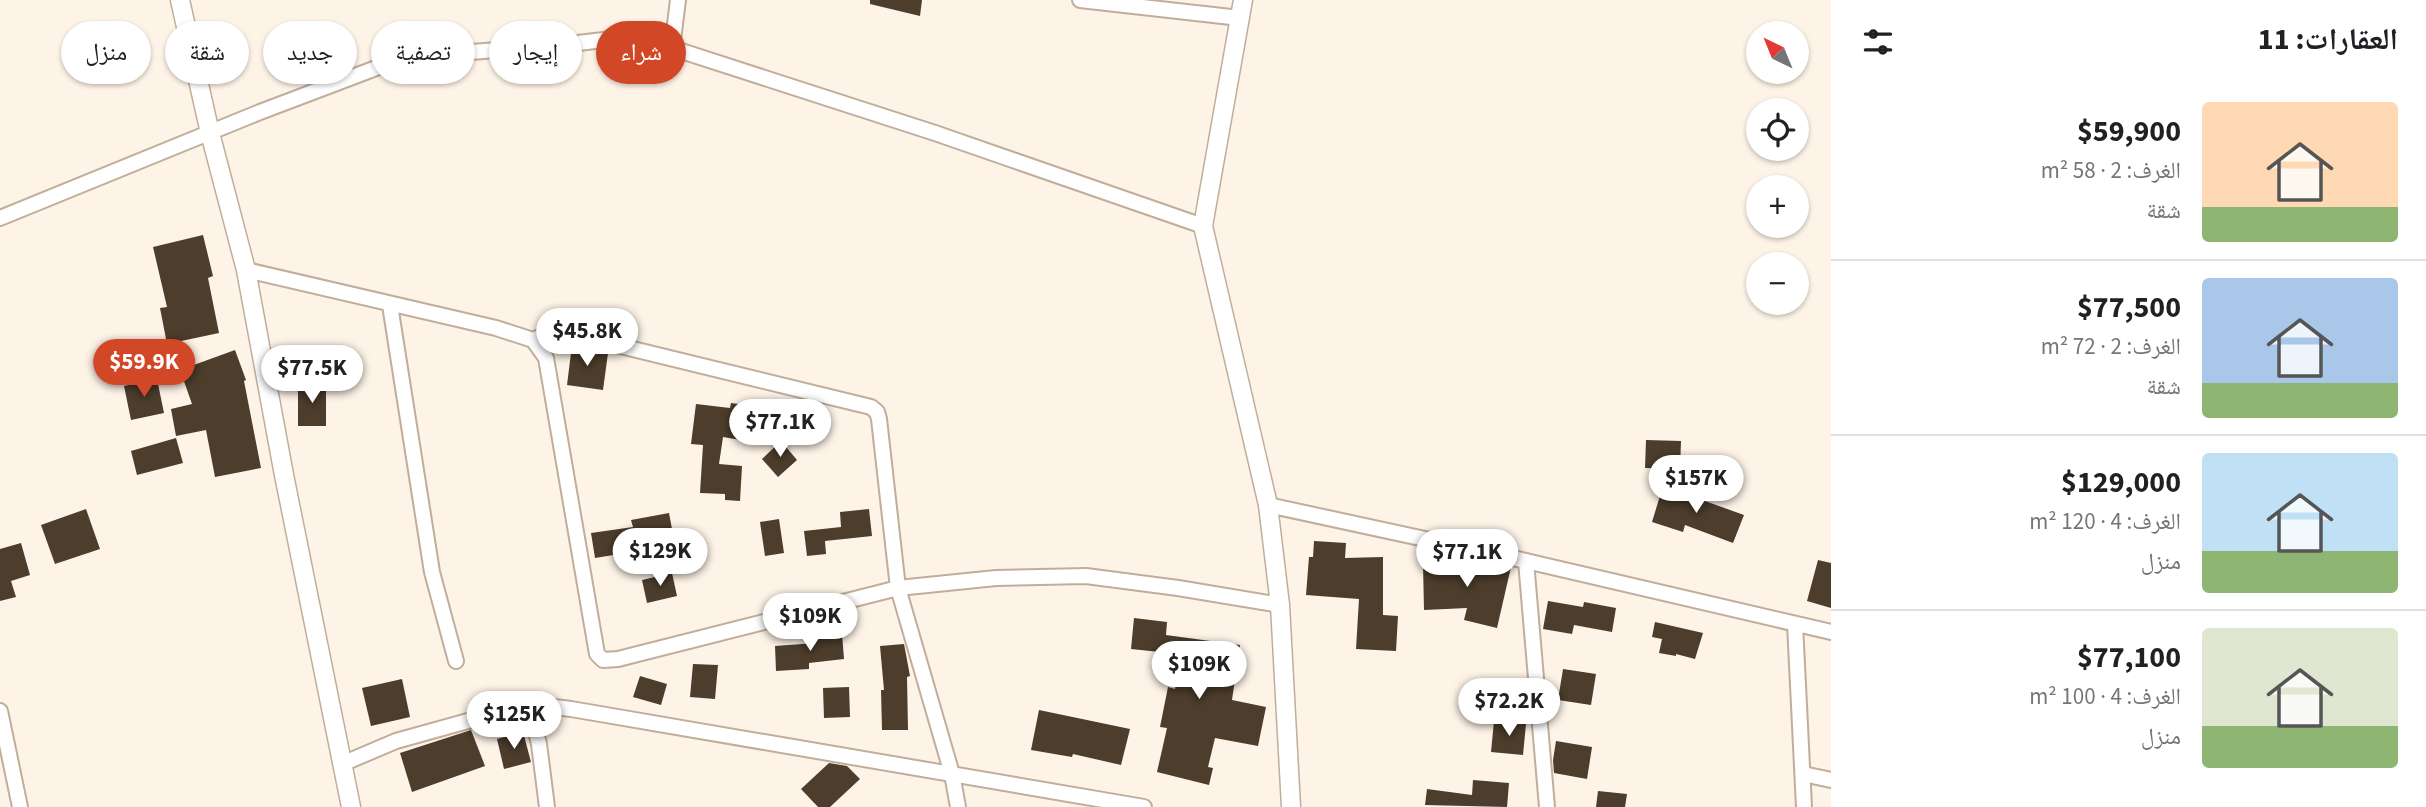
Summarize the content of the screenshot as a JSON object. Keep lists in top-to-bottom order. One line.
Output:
{"north":"top left","page":{"heading":"العقارات: 11","map_buttons":["+","−"],"chip":["شراء","إيجار","تصفية","جديد","شقة","منزل"],"list":[{"name":"$59,900","note":"الغرف: 2 · 58 m² · شقة"},{"name":"$77,500","note":"الغرف: 2 · 72 m² · شقة"},{"name":"$129,000","note":"الغرف: 4 · 120 m² · منزل"},{"name":"$77,100","note":"الغرف: 4 · 100 m² · منزل"}],"price":["$45.8K","$59.9K","$77.5K","$77.1K","$157K","$129K","$77.1K","$109K","$109K","$72.2K","$125K"]}}
